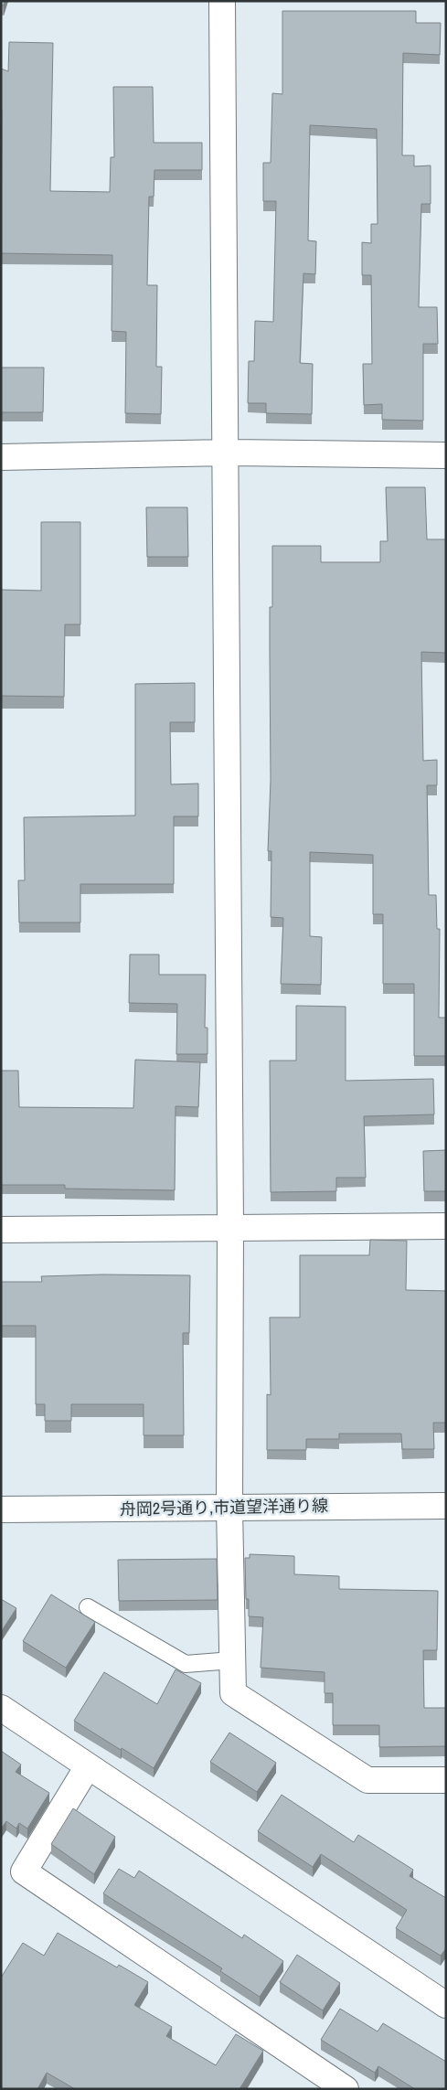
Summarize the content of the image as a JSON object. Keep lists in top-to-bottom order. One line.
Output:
{"streets":{"street":["舟岡2号通り,市道望洋通り線"]}}
